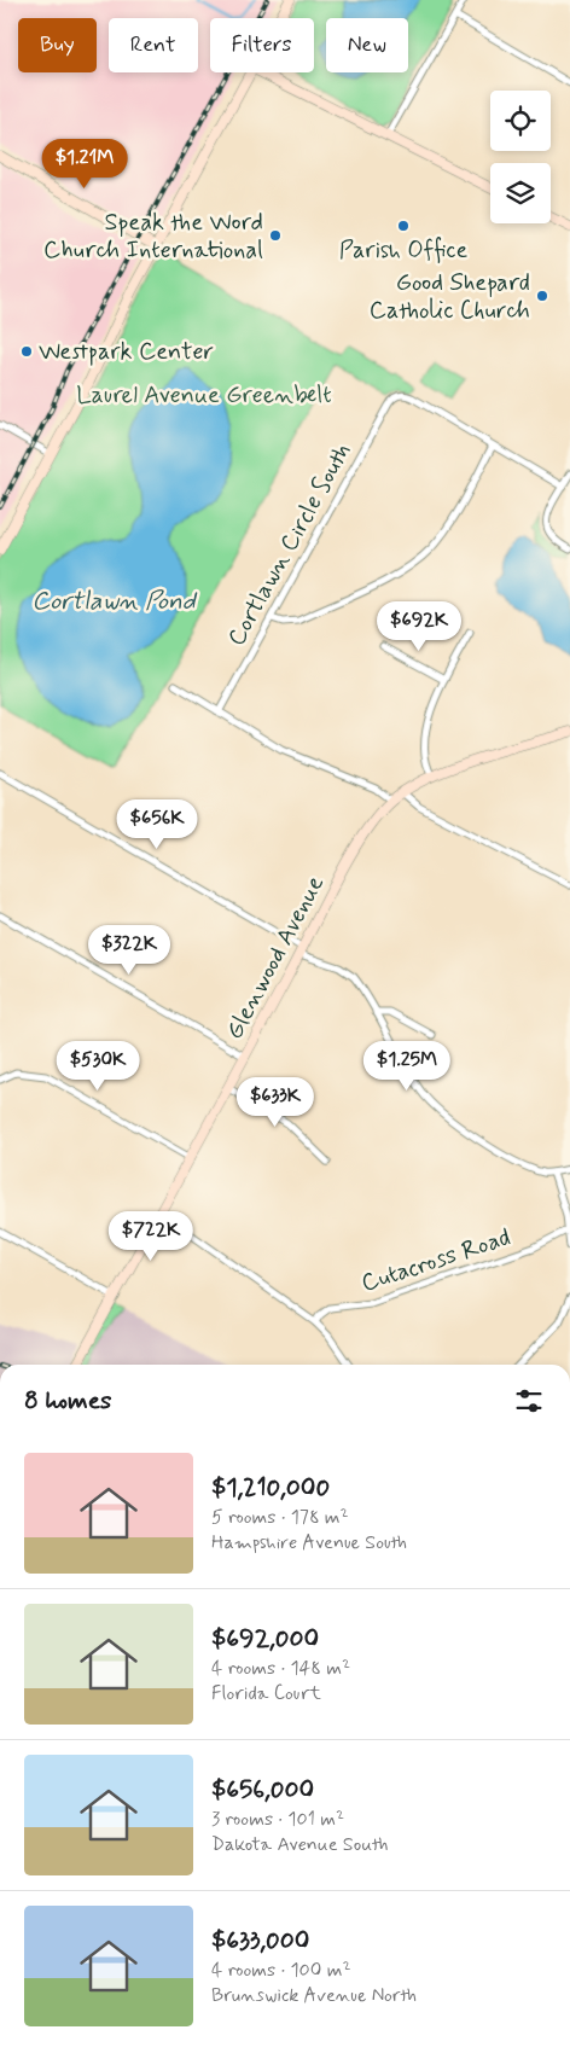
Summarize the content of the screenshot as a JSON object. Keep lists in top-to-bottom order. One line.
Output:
{"streets":{"street":["Cortlawn Circle South","Glenwood Avenue","Cutacross Road"]},"water":["Cortlawn Pond"],"parks":["Laurel Avenue Greenbelt"],"places":["Parish Office","Speak the Word Church International","Good Shepard Catholic Church","Westpark Center"],"page":{"chip":["Buy","Rent","Filters","New"],"price":["$1.21M","$692K","$656K","$322K","$530K","$1.25M","$633K","$722K"],"heading":"8 homes","list":[{"name":"$1,210,000","note":"5 rooms · 178 m² · Hampshire Avenue South"},{"name":"$692,000","note":"4 rooms · 148 m² · Florida Court"},{"name":"$656,000","note":"3 rooms · 101 m² · Dakota Avenue South"},{"name":"$633,000","note":"4 rooms · 100 m² · Brunswick Avenue North"}]}}
